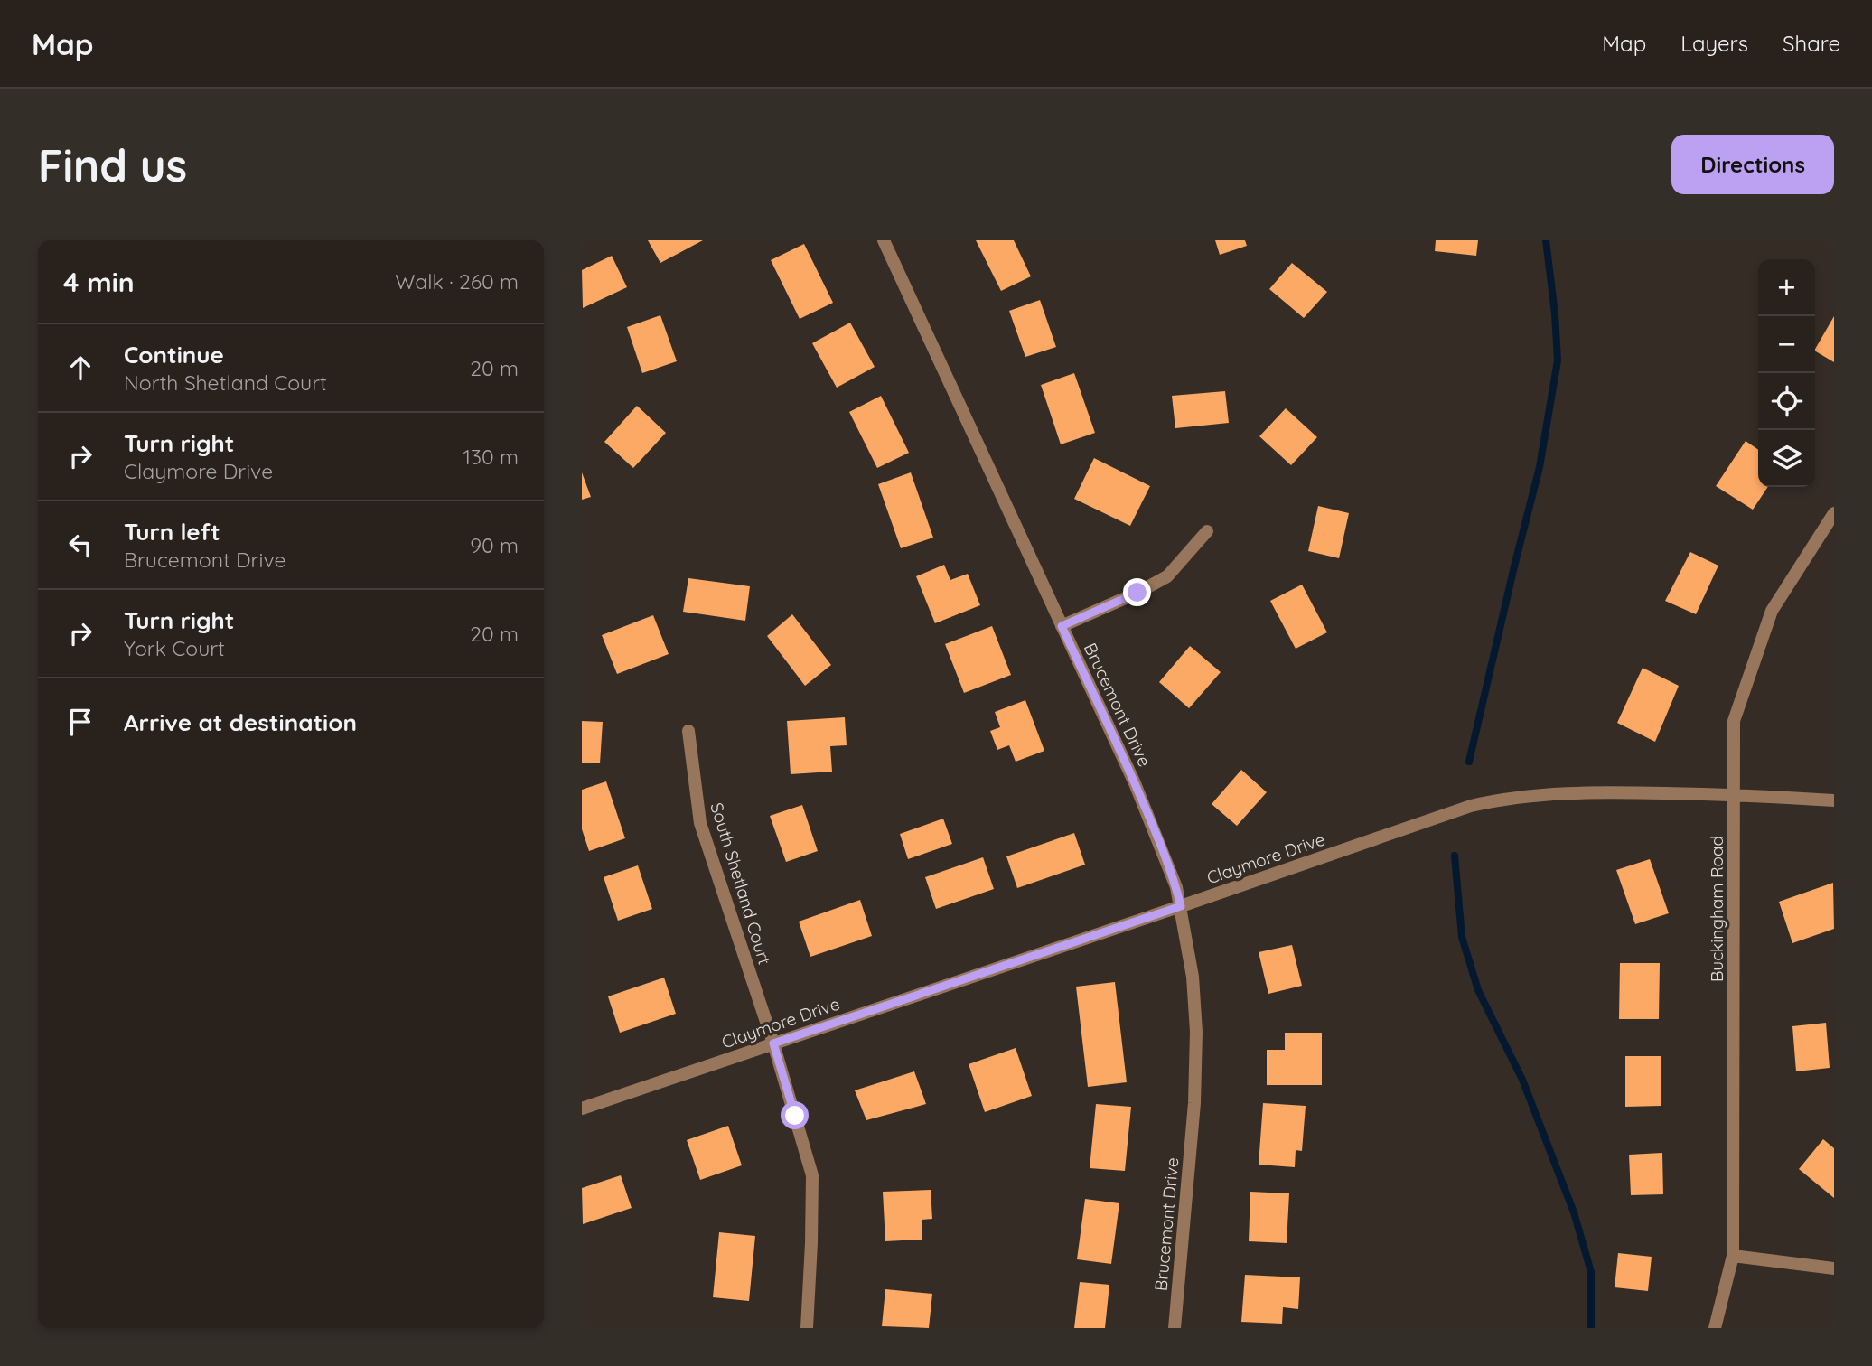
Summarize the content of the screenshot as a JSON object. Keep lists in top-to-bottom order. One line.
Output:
{"streets":{"street":["Brucemont Drive","Claymore Drive","South Shetland Court","Buckingham Road"]},"crossings":[["Brucemont Drive","Claymore Drive"],["Claymore Drive","South Shetland Court"],["Claymore Drive","Buckingham Road"]],"page":{"header":"Map","nav":["Map","Layers","Share"],"buttons":"Directions","title":"Find us","heading":["4 min","Walk · 260 m"],"map_buttons":["+","−"],"list":[["Continue","North Shetland Court","20 m"],["Turn right","Claymore Drive","130 m"],["Turn left","Brucemont Drive","90 m"],["Turn right","York Court","20 m"],"Arrive at destination"]}}
